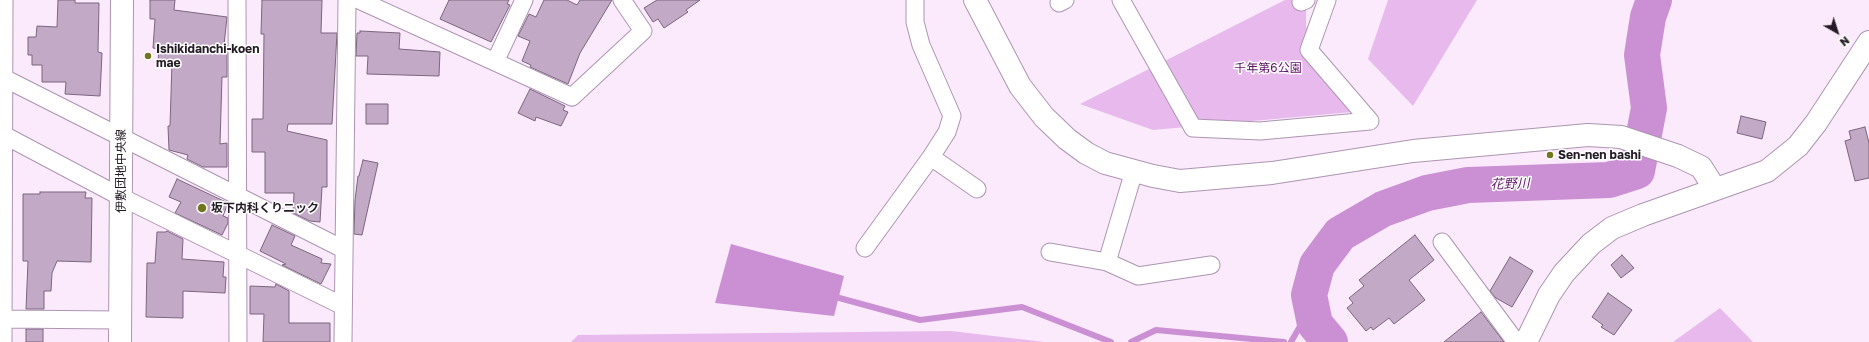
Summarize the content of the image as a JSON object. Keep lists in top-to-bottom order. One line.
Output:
{"streets":{"street":["伊敷団地中央線"]},"water":["花野川"],"parks":["千年第6公園"],"places":["Ishikidanchi-koen mae","Sen-nen bashi","坂下内科くりニック"],"north":"bottom right"}
